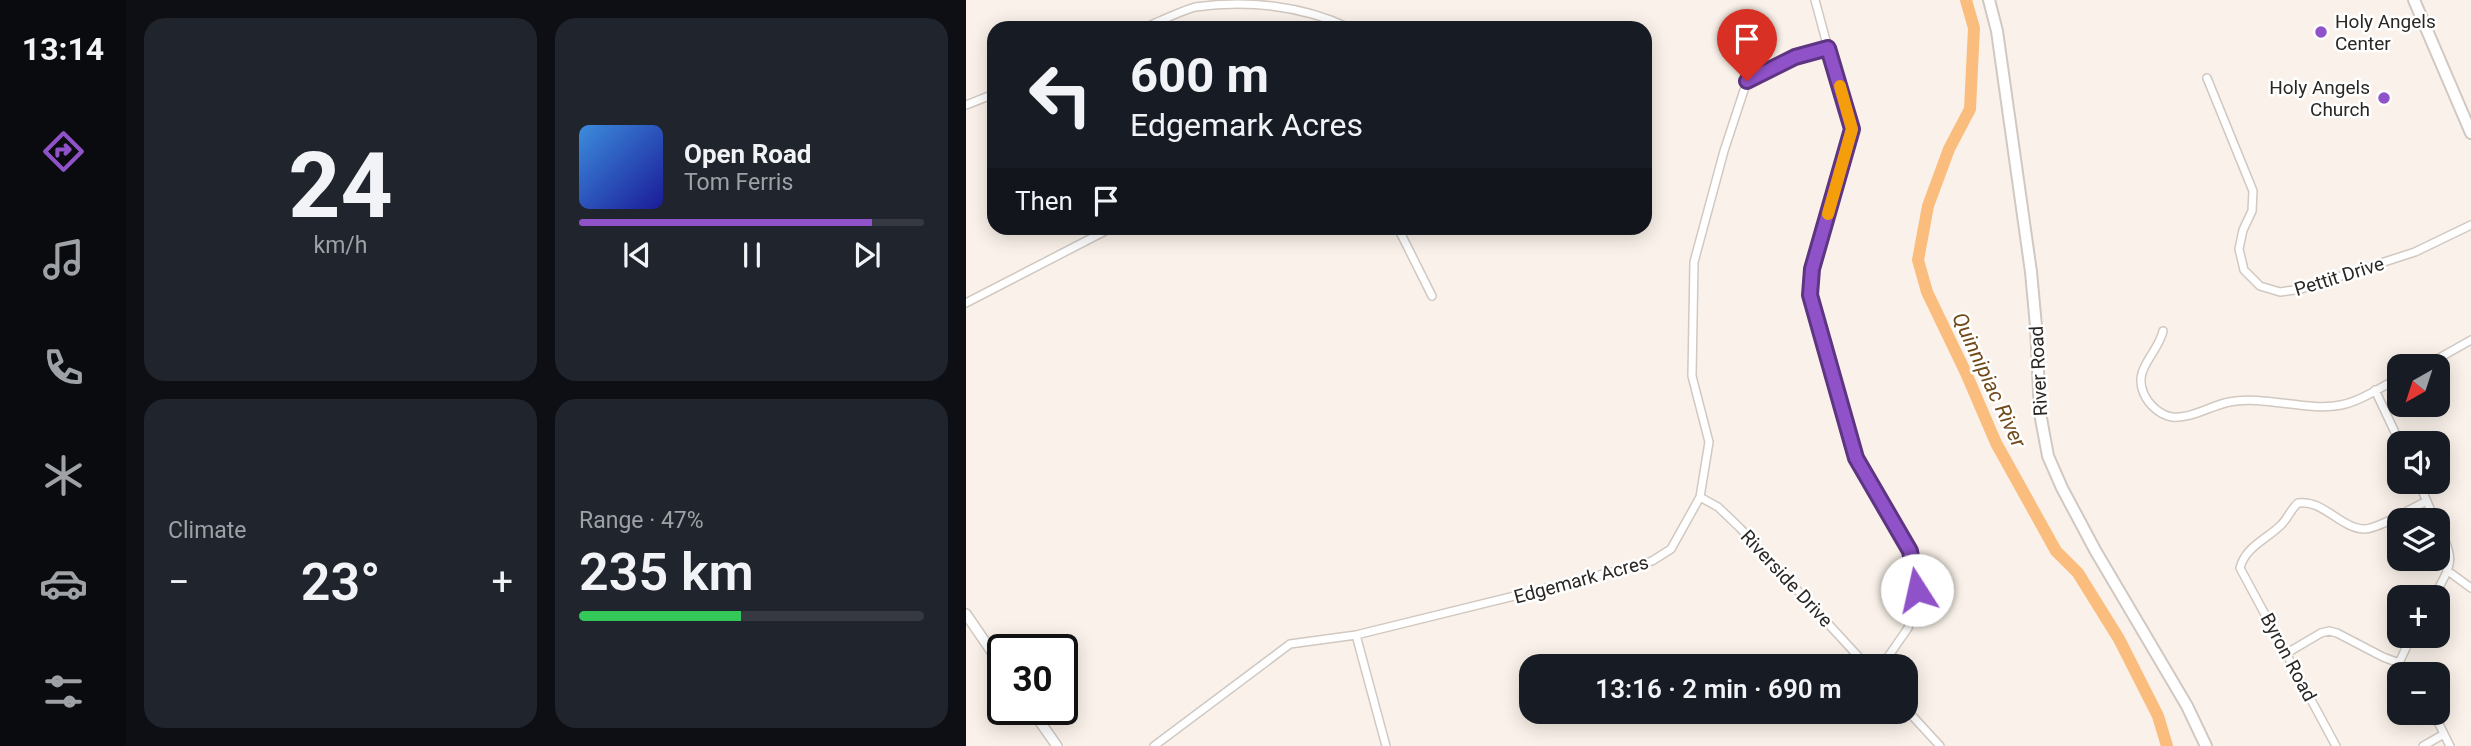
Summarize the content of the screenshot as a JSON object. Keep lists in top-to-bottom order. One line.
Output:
{"streets":{"main road":["River Road"],"street":["Pettit Drive","Riverside Drive","Edgemark Acres","Byron Road"]},"crossings":[["Riverside Drive","Edgemark Acres"]],"water":["Quinnipiac River"],"places":["Holy Angels Center","Holy Angels Church"],"north":"bottom left","page":{"tabs":"13:14","tile":[["24","km/h"],"Climate",["Range · 47%","235 km"]],"turn":["600 m","Edgemark Acres"],"song":["Open Road","Tom Ferris"],"then":"Then","map_buttons":["+","−"],"heat":["−","23°","+"],"limit":"30","trip":"13:16 · 2 min · 690 m"}}
